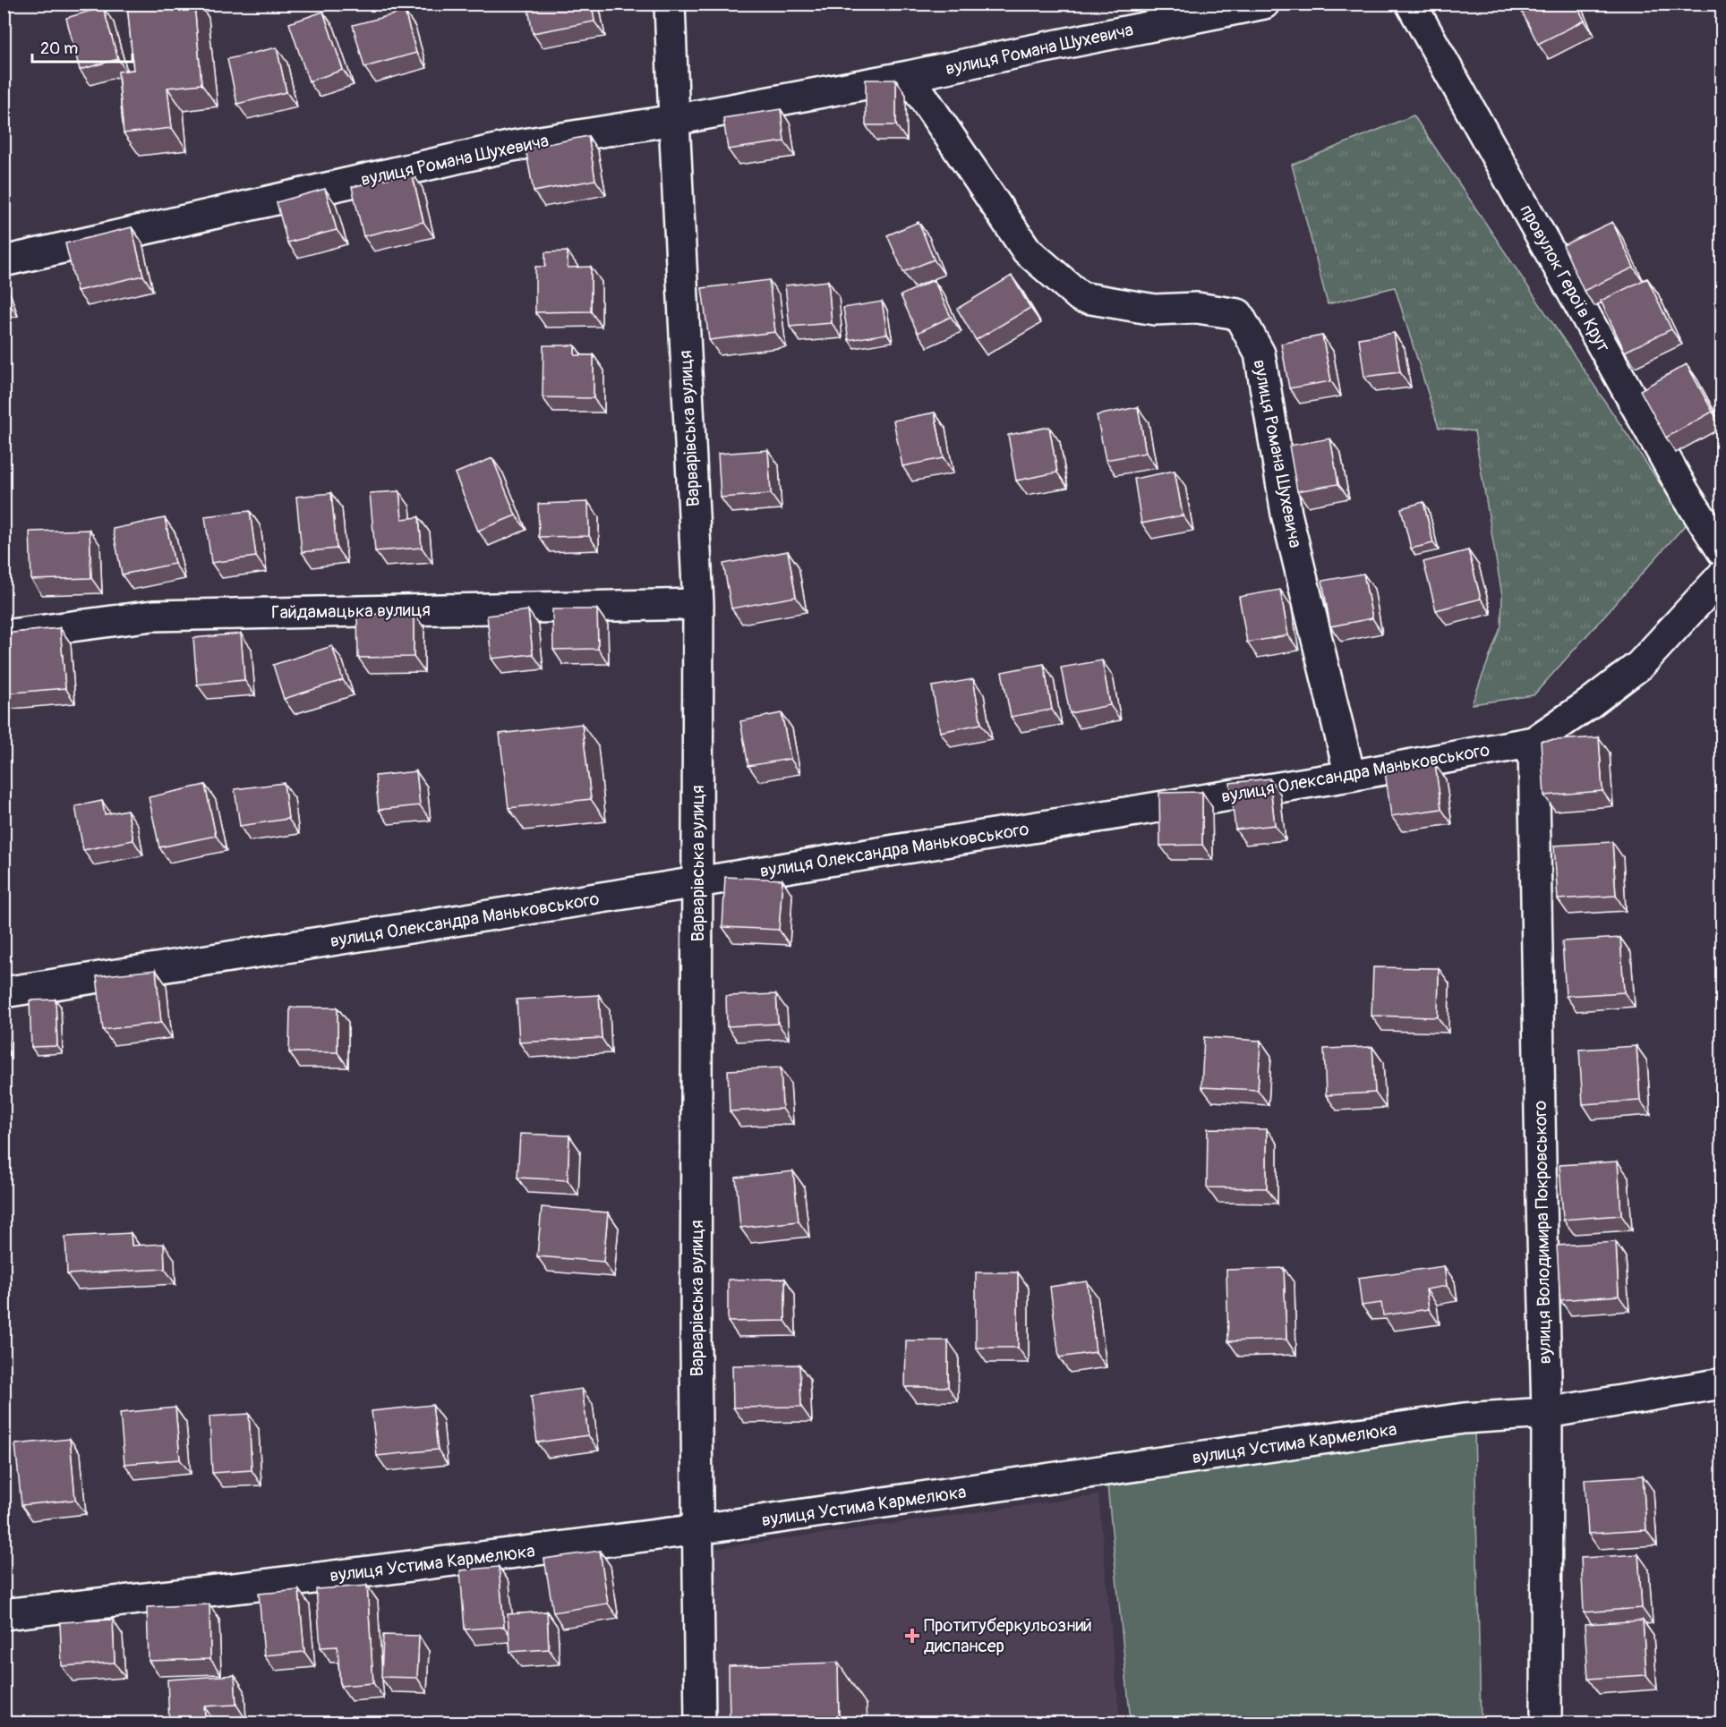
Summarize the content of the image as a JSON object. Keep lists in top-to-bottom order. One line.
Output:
{"streets":{"street":["вулиця Романа Шухевича","провулок Героїв Крут","Варварівська вулиця","Гайдамацька вулиця","вулиця Олександра Маньковського","вулиця Володимира Покровського","вулиця Устима Кармелюка"]},"crossings":[["вулиця Романа Шухевича","Варварівська вулиця"],["вулиця Романа Шухевича","вулиця Олександра Маньковського"],["Варварівська вулиця","Гайдамацька вулиця"],["Варварівська вулиця","вулиця Олександра Маньковського"],["Варварівська вулиця","вулиця Устима Кармелюка"],["вулиця Олександра Маньковського","вулиця Володимира Покровського"],["вулиця Володимира Покровського","вулиця Устима Кармелюка"]],"places":{"health":["Протитуберкульозний диспансер"]},"scale_bar":"20 m"}
